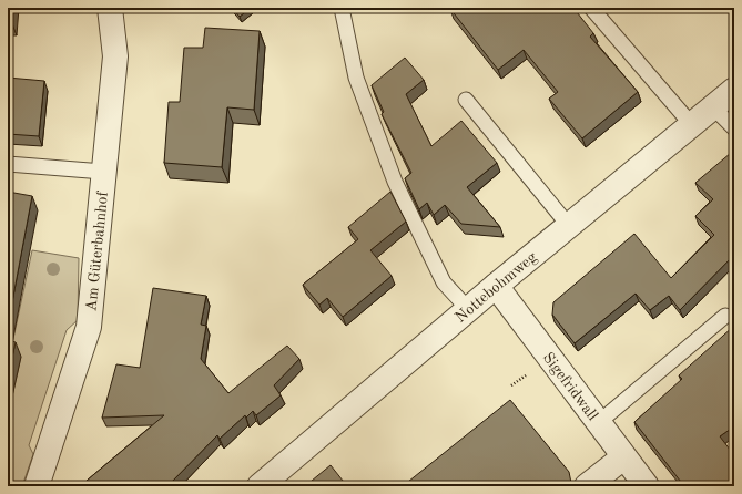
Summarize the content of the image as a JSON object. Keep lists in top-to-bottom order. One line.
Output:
{"streets":{"street":["Am Güterbahnhof","Nottebohmweg","Sigefridwall"]},"crossings":[["Nottebohmweg","Sigefridwall"]]}
